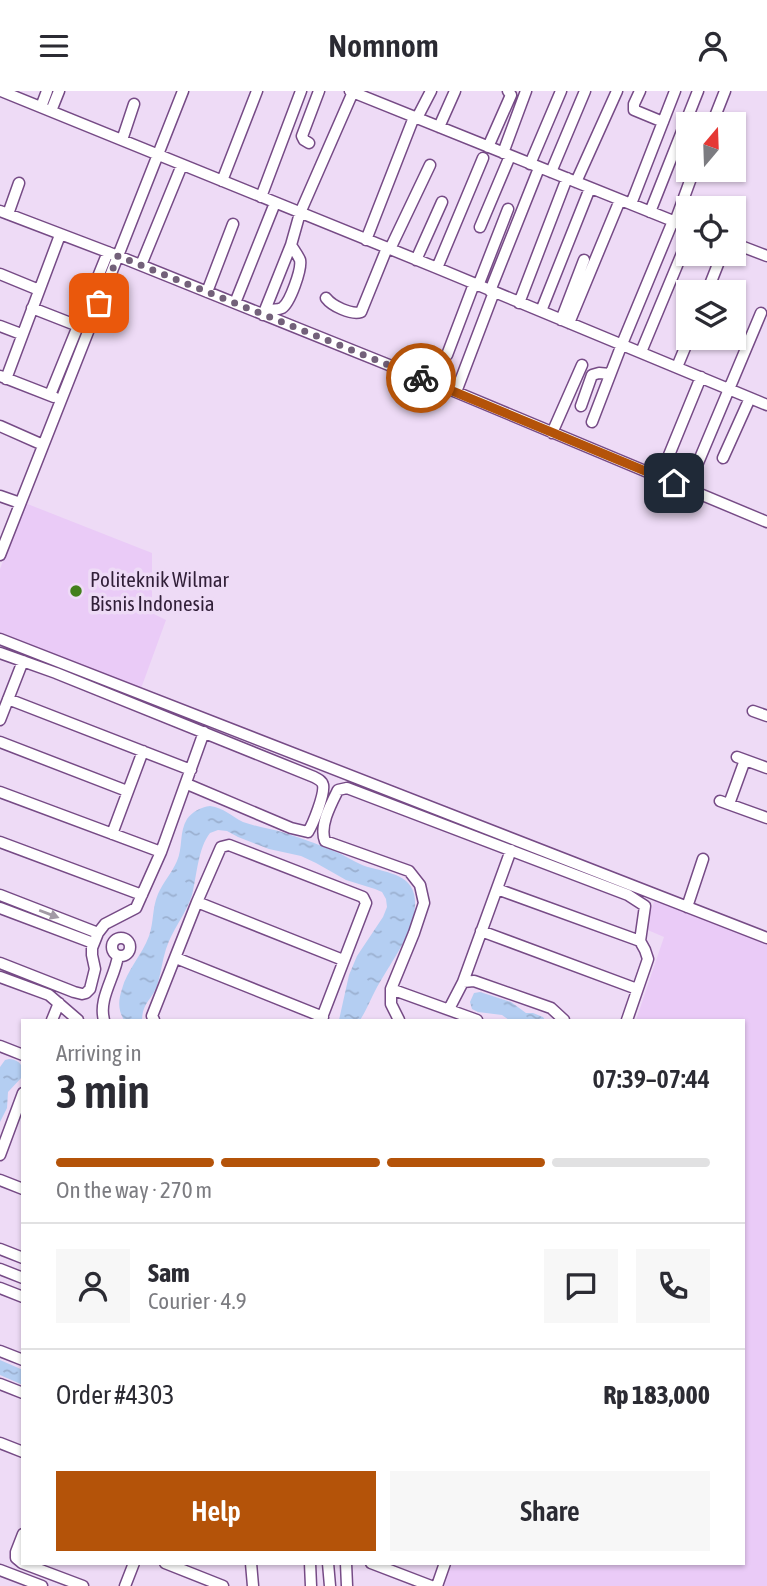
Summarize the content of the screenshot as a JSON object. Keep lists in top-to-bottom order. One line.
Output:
{"places":["Politeknik Wilmar Bisnis Indonesia"],"north":"top","page":{"header":"Nomnom","heading":["3 min","Arriving in","07:39–07:44"],"panel":["Sam","Courier · 4.9","Order #4303","Rp 183,000"],"bar":"On the way · 270 m","buttons":["Help","Share"]}}
